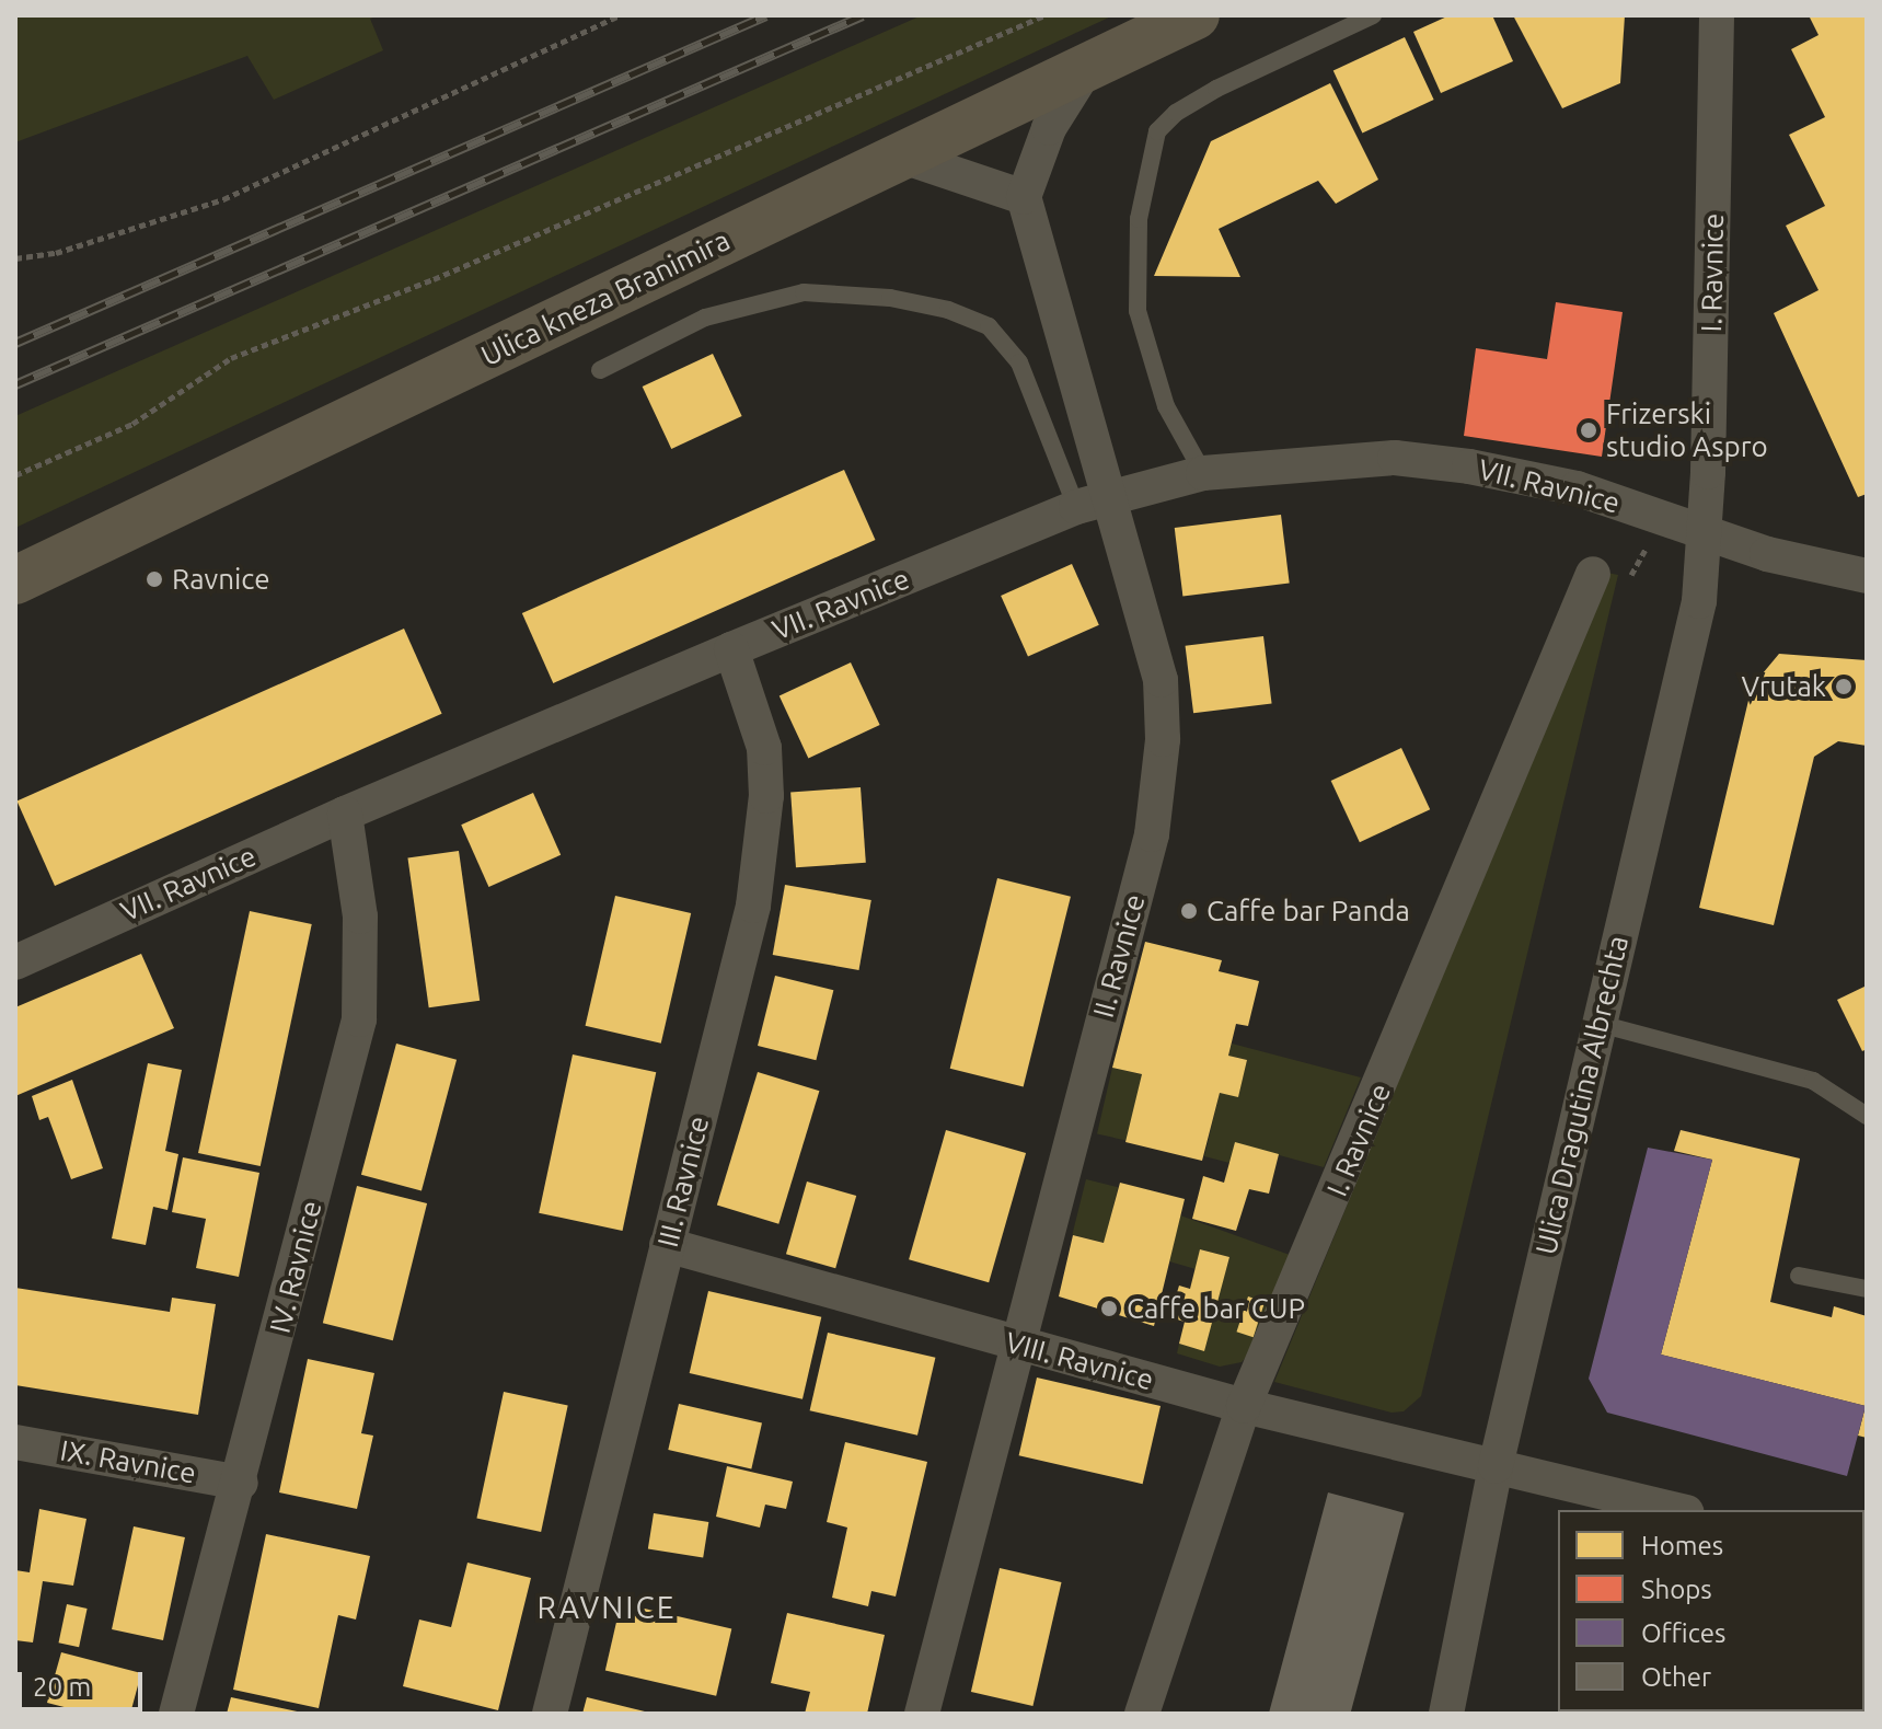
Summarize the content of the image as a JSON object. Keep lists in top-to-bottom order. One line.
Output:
{"streets":{"main road":["Ulica kneza Branimira"],"street":["I. Ravnice","VII. Ravnice","II. Ravnice","Ulica Dragutina Albrechta","III. Ravnice","IV. Ravnice","VIII. Ravnice","IX. Ravnice"]},"crossings":[["I. Ravnice","VII. Ravnice"],["I. Ravnice","Ulica Dragutina Albrechta"],["I. Ravnice","VIII. Ravnice"],["VII. Ravnice","II. Ravnice"],["VII. Ravnice","Ulica Dragutina Albrechta"],["VII. Ravnice","III. Ravnice"],["VII. Ravnice","IV. Ravnice"],["II. Ravnice","VIII. Ravnice"],["Ulica Dragutina Albrechta","VIII. Ravnice"],["III. Ravnice","VIII. Ravnice"],["IV. Ravnice","IX. Ravnice"]],"districts":["RAVNICE"],"places":["Frizerski studio Aspro","Ravnice","Vrutak","Caffe bar Panda","Caffe bar CUP"],"legend":["Homes","Shops","Offices","Other"],"scale_bar":"20 m"}
